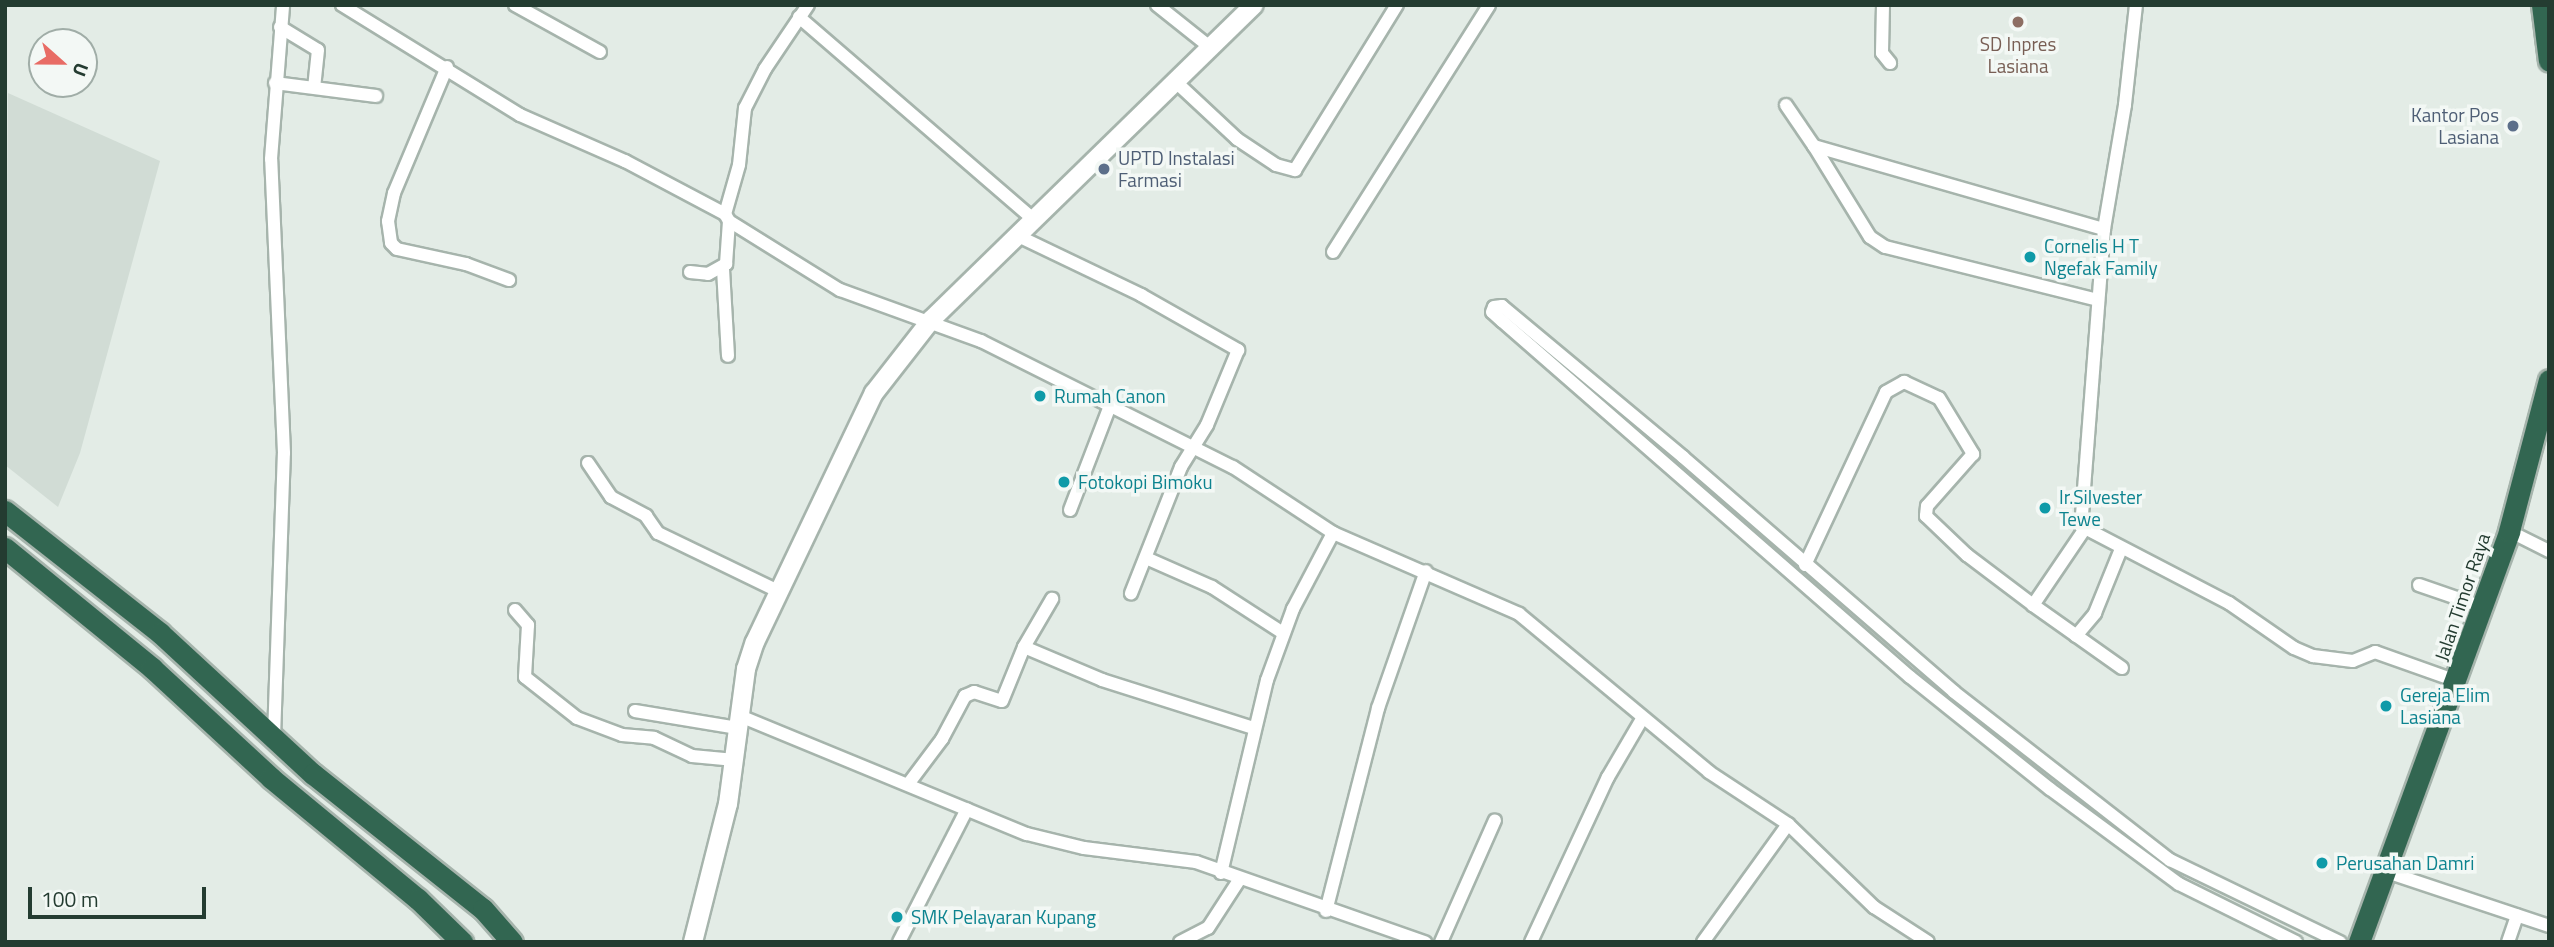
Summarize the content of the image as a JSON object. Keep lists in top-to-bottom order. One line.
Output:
{"streets":{"highway":["Jalan Timor Raya"]},"places":["SD Inpres Lasiana","Kantor Pos Lasiana","UPTD Instalasi Farmasi","Cornelis H T Ngefak Family","Rumah Canon","Fotokopi Bimoku","Ir.Silvester Tewe","Gereja Elim Lasiana","Perusahan Damri","SMK Pelayaran Kupang"],"scale_bar":"100 m","north":"right"}
